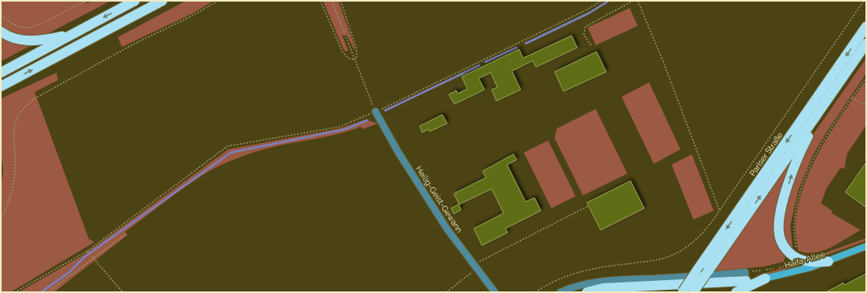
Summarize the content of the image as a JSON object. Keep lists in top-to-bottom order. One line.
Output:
{"streets":{"highway":["Pariser Straße"],"street":["Heilig-Geist-Gewann","Haifa-Allee"]}}
